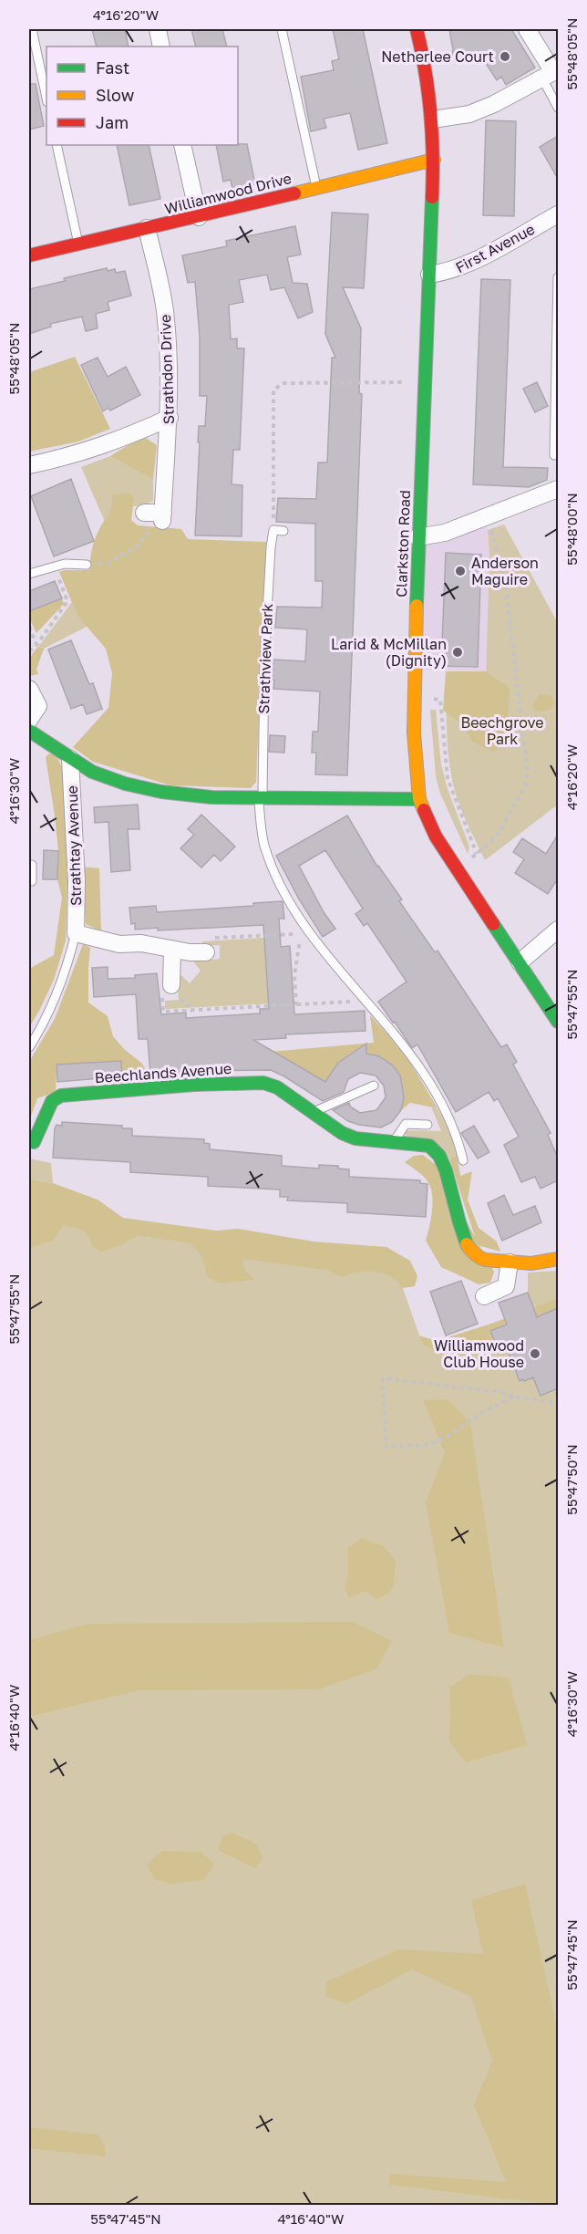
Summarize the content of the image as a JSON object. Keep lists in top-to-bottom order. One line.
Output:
{"streets":{"street":["Williamwood Drive","First Avenue","Strathdon Drive","Clarkston Road","Strathtay Avenue","Beechlands Avenue"],"lane":["Strathview Park"]},"crossings":[["Williamwood Drive","Strathdon Drive"],["Williamwood Drive","Clarkston Road"],["First Avenue","Clarkston Road"]],"parks":["Beechgrove Park"],"places":["Netherlee Court","Anderson Maguire","Larid & McMillan (Dignity)","Williamwood Club House"],"legend":["Fast","Slow","Jam"],"coordinates":["4°16'20\"W","55°48'05\"N","55°48'00\"N","4°16'30\"W","55°47'55\"N","55°47'50\"N","4°16'40\"W","55°47'45\"N"]}
